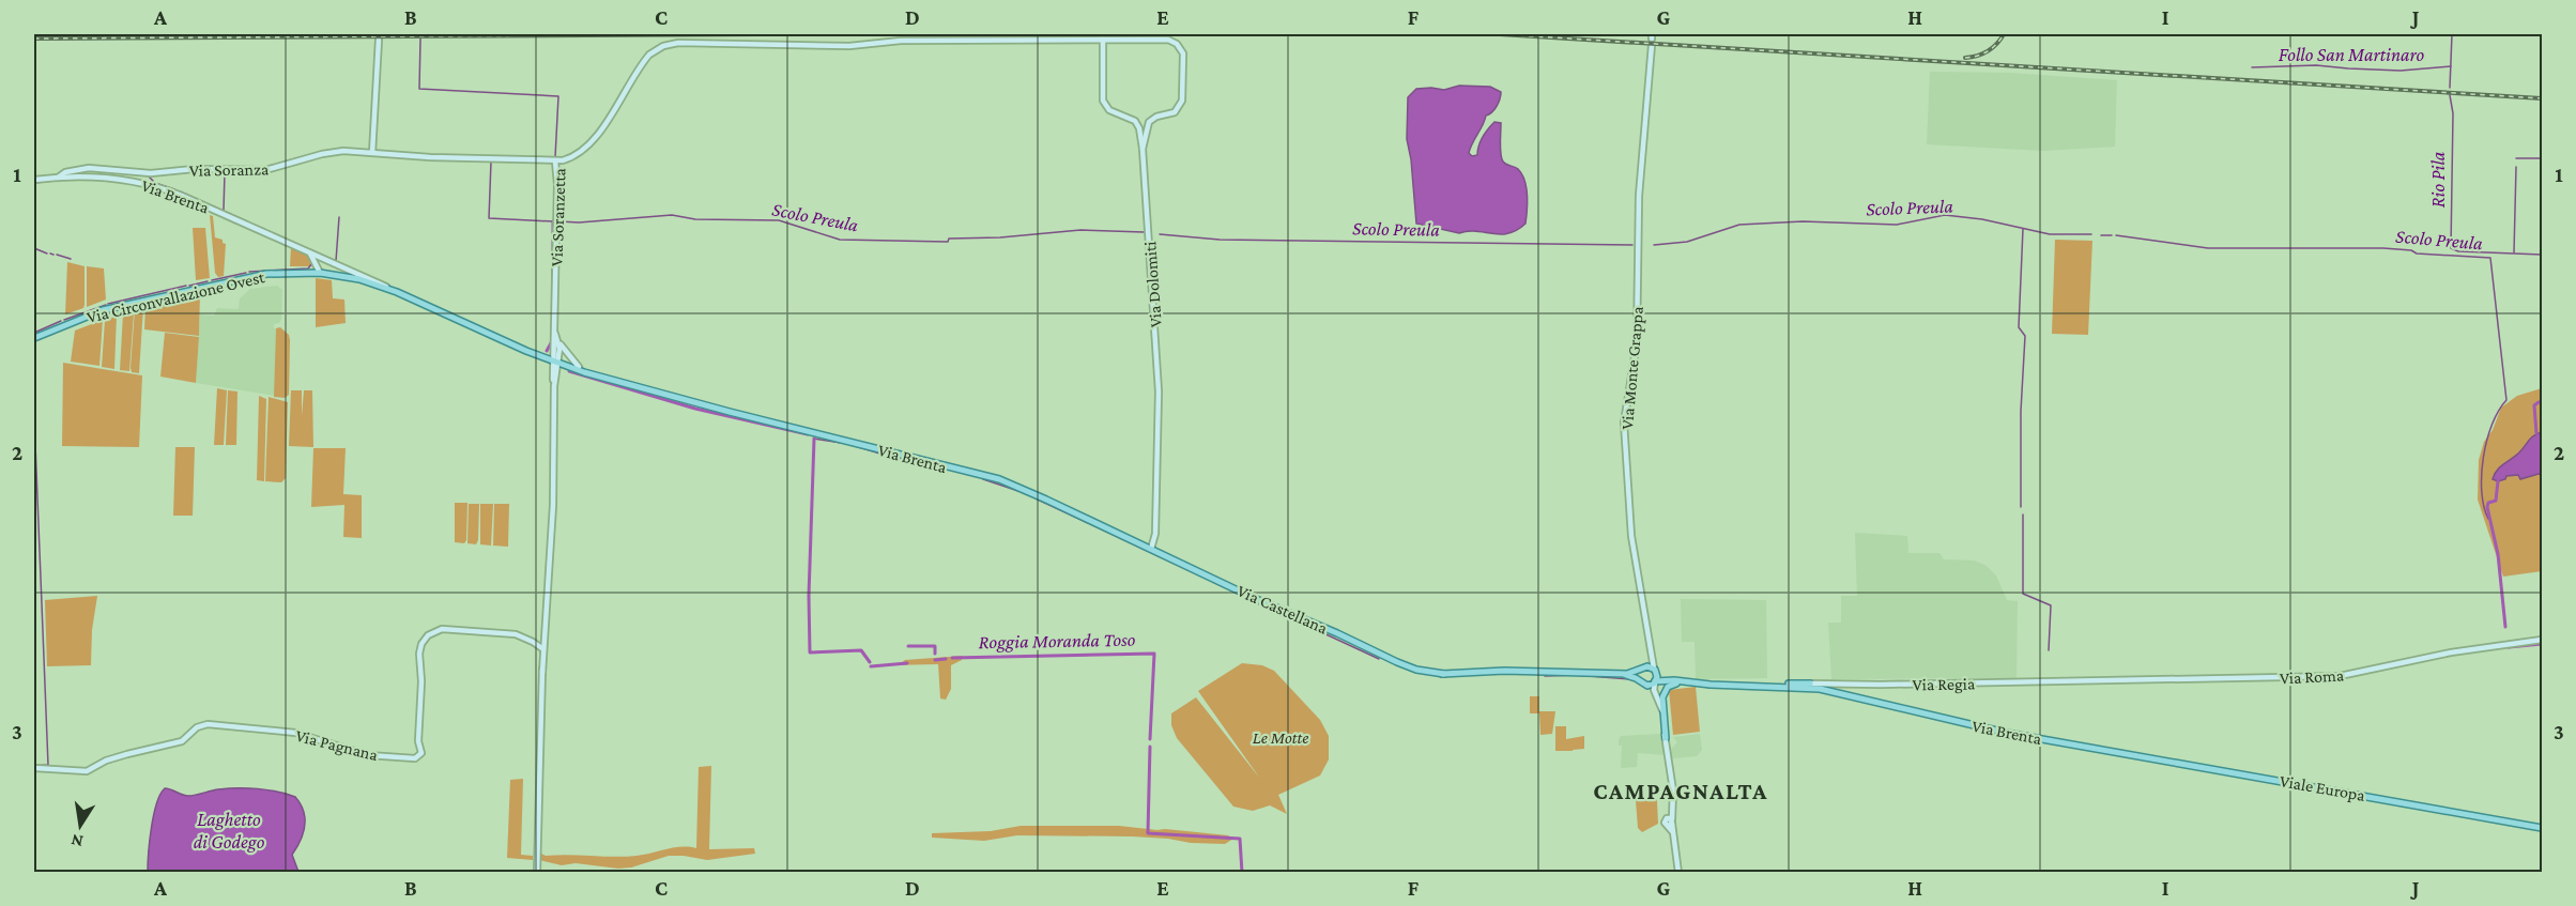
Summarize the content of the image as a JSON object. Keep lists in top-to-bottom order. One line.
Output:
{"streets":{"main road":["Via Soranza","Via Brenta","Via Soranzetta","Via Dolomiti","Via Circonvallazione Ovest","Via Monte Grappa","Via Castellana","Via Roma","Via Regia","Via Pagnana","Viale Europa"]},"crossings":[["Via Soranza","Via Brenta"],["Via Soranza","Via Soranzetta"],["Via Brenta","Via Soranzetta"],["Via Brenta","Via Dolomiti"],["Via Brenta","Via Circonvallazione Ovest"],["Via Brenta","Via Monte Grappa"],["Via Brenta","Via Castellana"],["Via Brenta","Viale Europa"],["Via Soranzetta","Via Dolomiti"],["Via Roma","Via Regia"]],"districts":["CAMPAGNALTA"],"water":["Follo San Martinaro","Rio Pila","Scolo Preula","Roggia Moranda Toso","Laghetto di Godego"],"parks":["Le Motte"],"north":"bottom","grid":{"columns":["A","B","C","D","E","F","G","H","I","J"],"rows":["1","2","3"]}}
